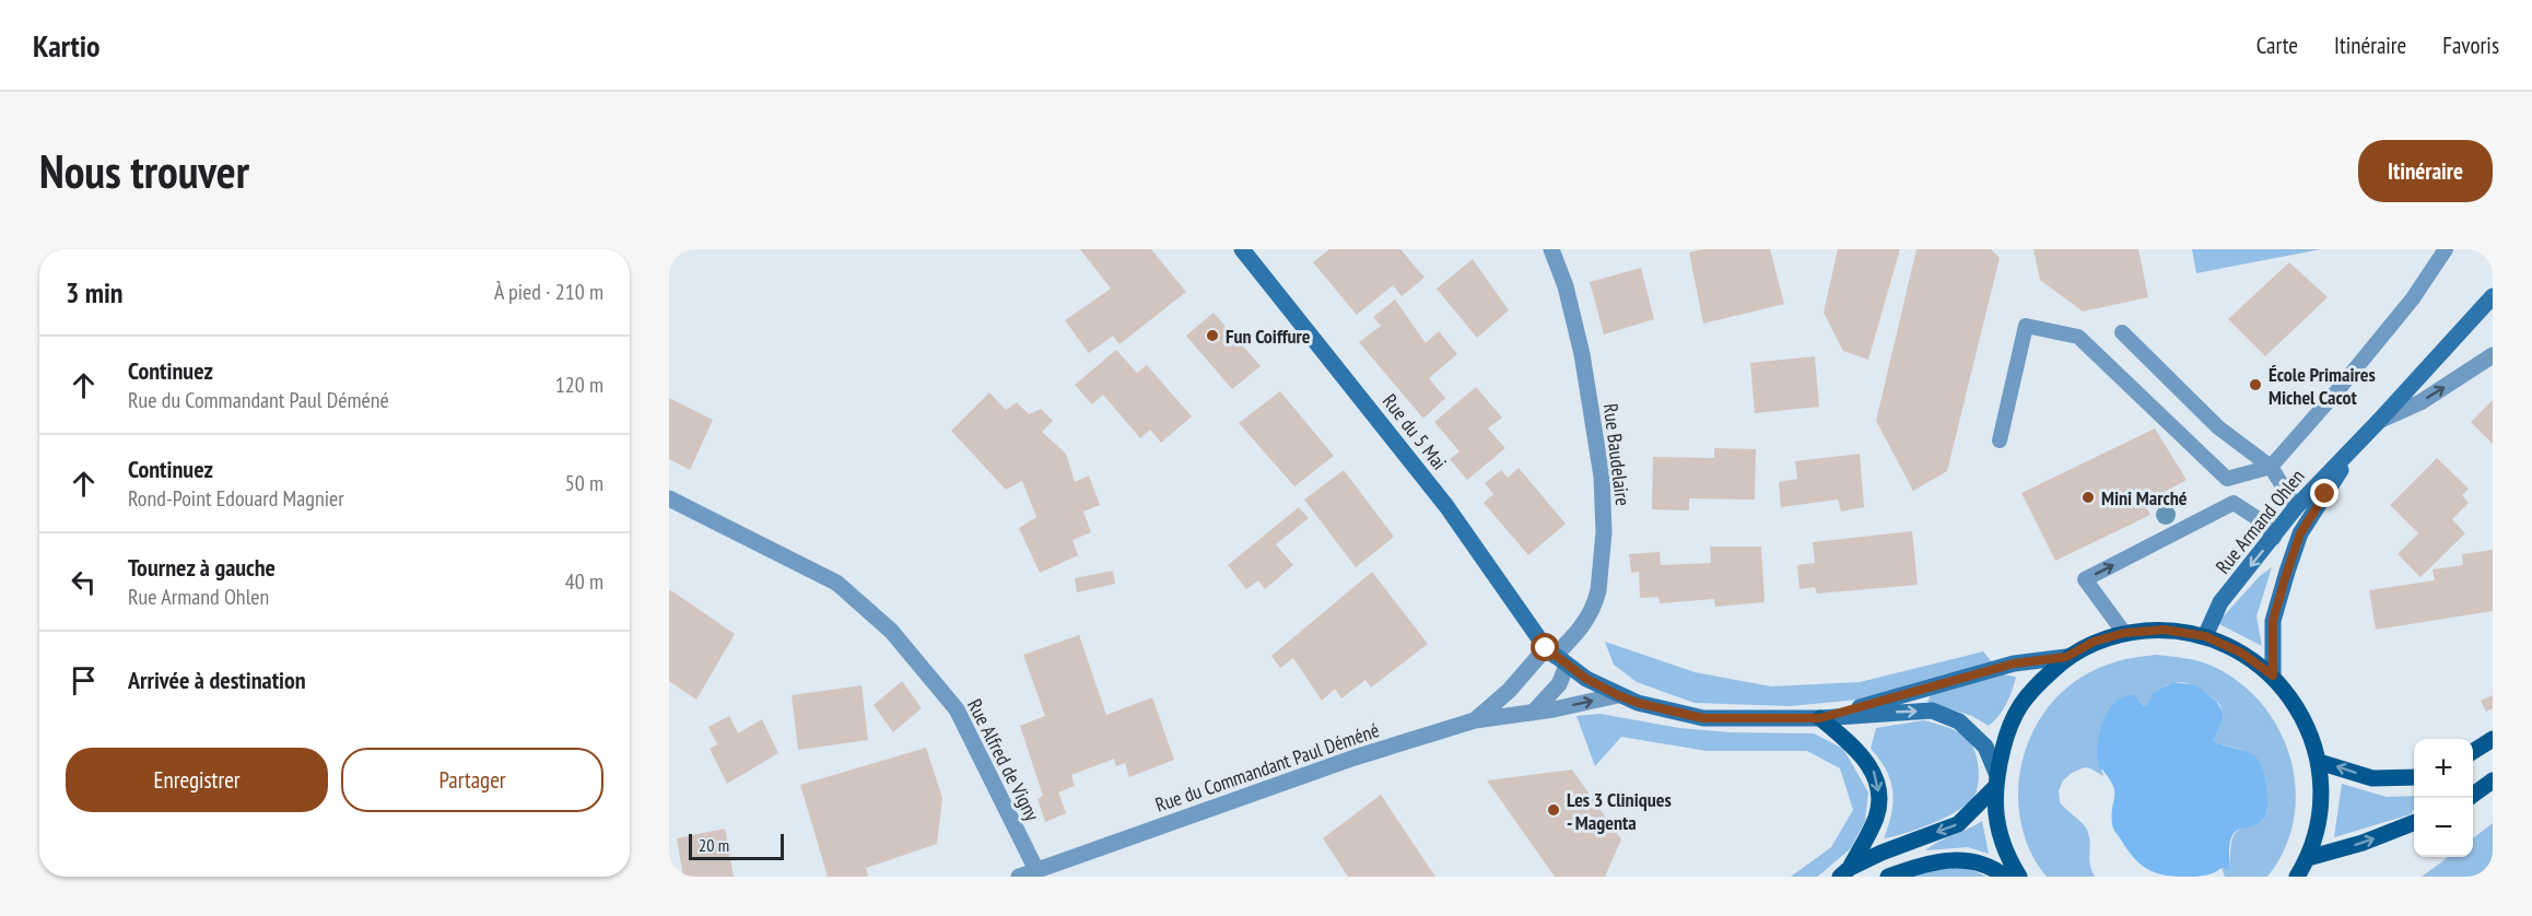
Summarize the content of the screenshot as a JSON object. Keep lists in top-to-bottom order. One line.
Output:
{"streets":{"main road":["Rue du 5 Mai","Rue Armand Ohlen","Rue du Commandant Paul Déméné"],"street":["Rue Baudelaire","Rue Alfred de Vigny"]},"crossings":[["Rue du 5 Mai","Rue Baudelaire"],["Rue du 5 Mai","Rue du Commandant Paul Déméné"],["Rue Baudelaire","Rue du Commandant Paul Déméné"],["Rue Alfred de Vigny","Rue du Commandant Paul Déméné"]],"places":["Fun Coiffure","École Primaires Michel Cacot","Mini Marché","Les 3 Cliniques - Magenta"],"scale_bar":"20 m","page":{"header":"Kartio","nav":["Carte","Itinéraire","Favoris"],"buttons":["Itinéraire",["Enregistrer","Partager"]],"title":"Nous trouver","heading":["3 min","À pied · 210 m"],"list":[["Continuez","Rue du Commandant Paul Déméné","120 m"],["Continuez","Rond-Point Edouard Magnier","50 m"],["Tournez à gauche","Rue Armand Ohlen","40 m"],"Arrivée à destination"],"map_buttons":["+","−"],"scale":"20 m"}}
